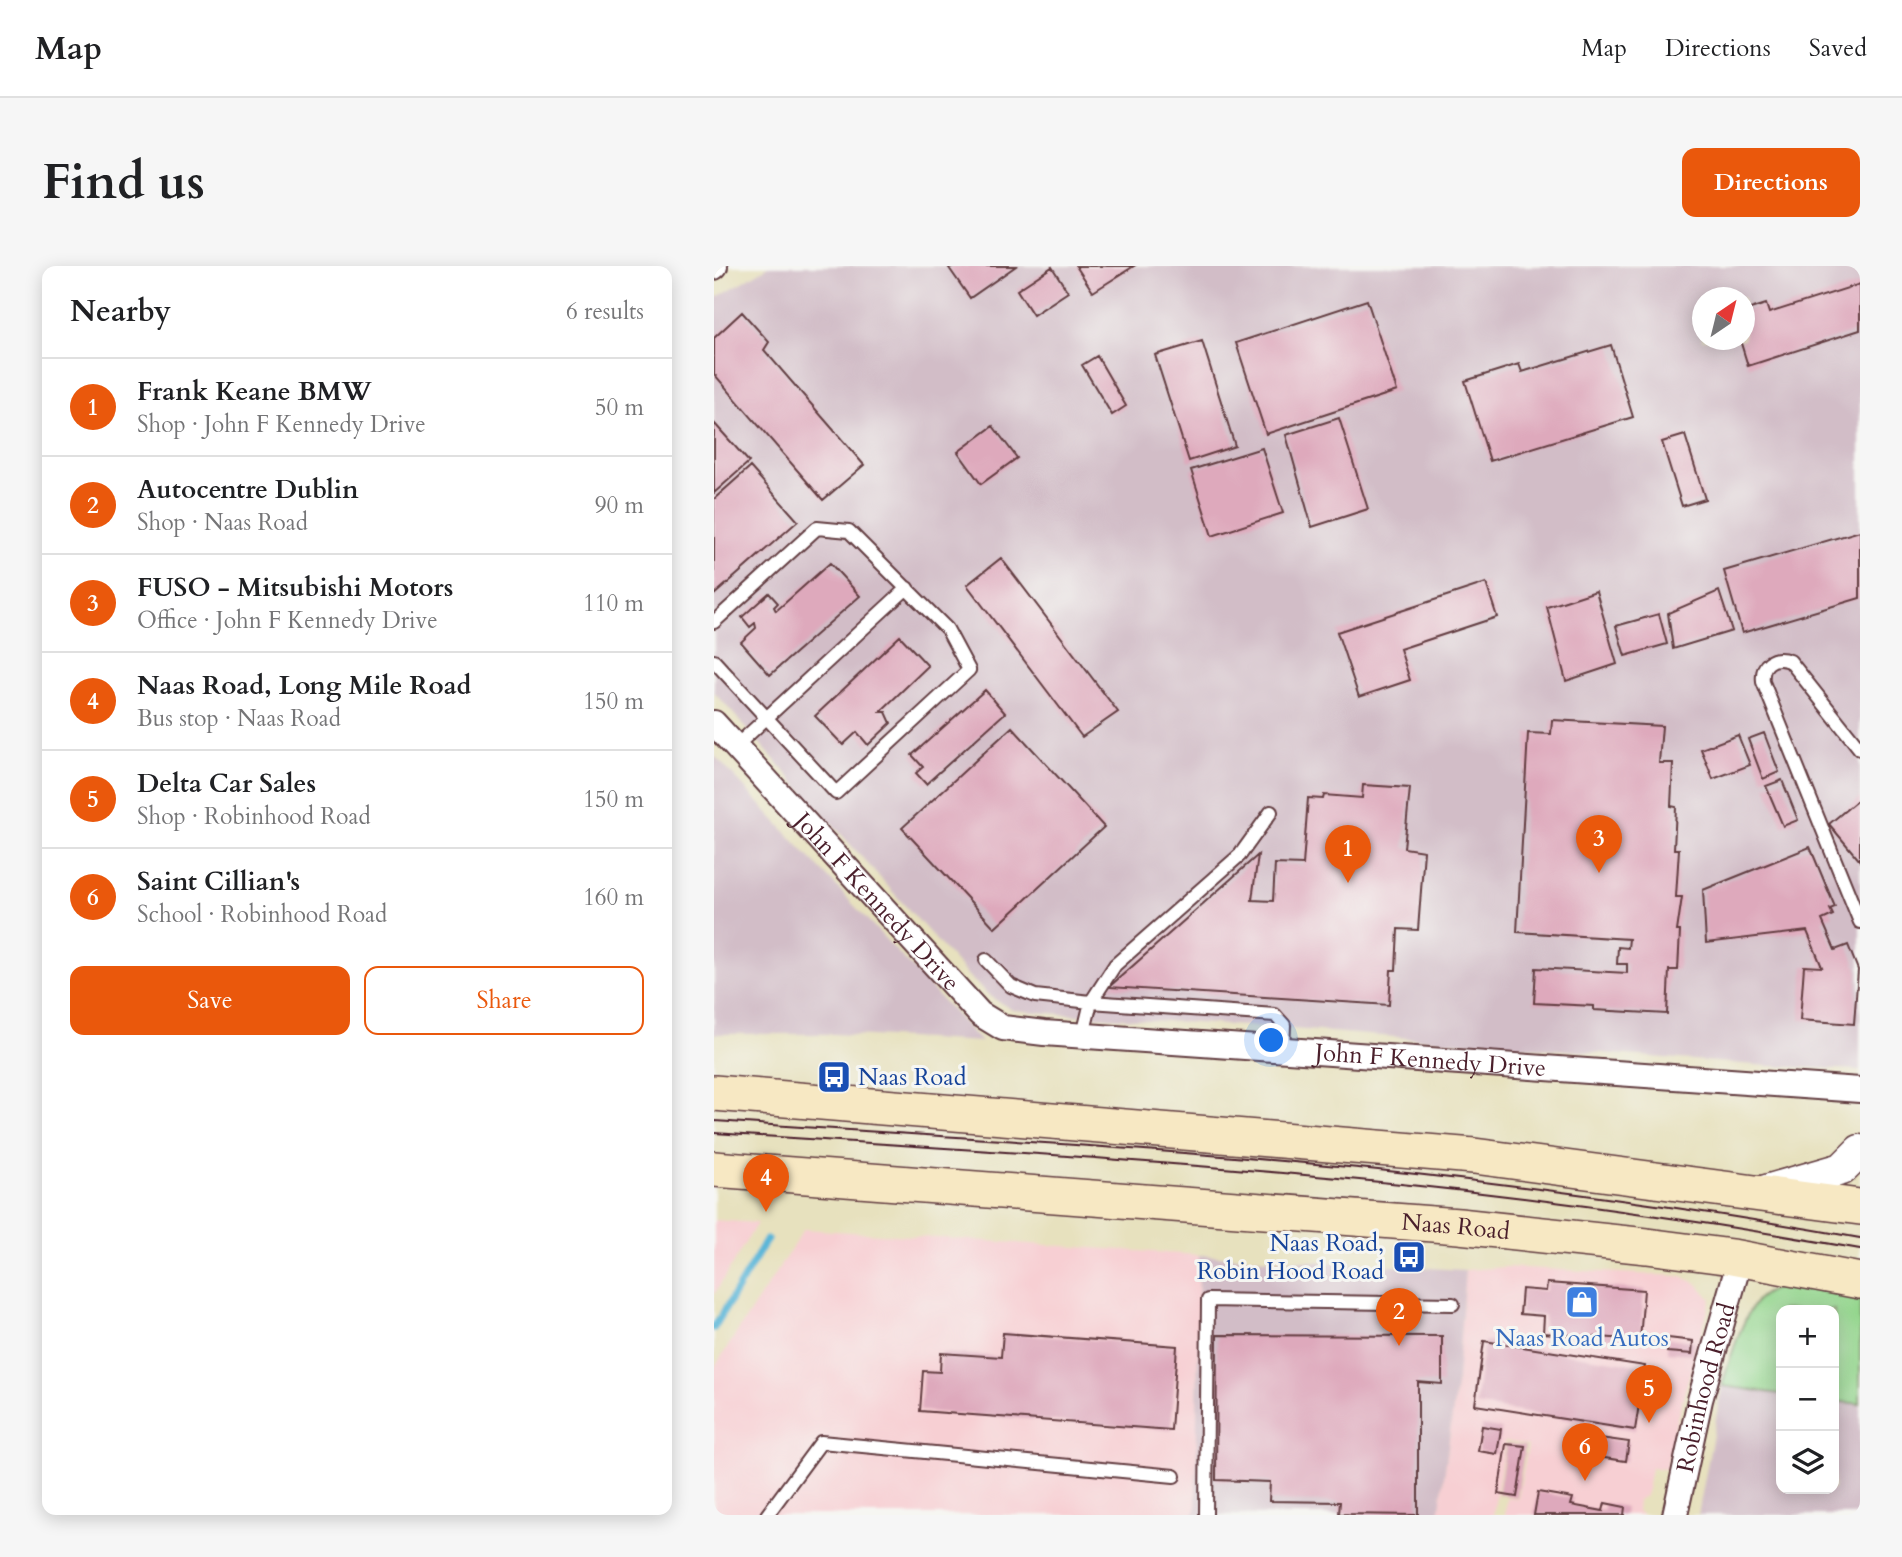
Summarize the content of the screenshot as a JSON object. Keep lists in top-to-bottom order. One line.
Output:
{"streets":{"main road":["Naas Road"],"street":["John F Kennedy Drive","Robinhood Road"]},"crossings":[["Naas Road","Robinhood Road"]],"places":{"bus stop":["Naas Road","Naas Road, Robin Hood Road"],"shop":["Naas Road Autos"]},"north":"top right","page":{"header":"Map","nav":["Map","Directions","Saved"],"buttons":["Directions",["Save","Share"]],"title":"Find us","heading":["Nearby","6 results"],"list":[{"mark":"1","name":"Frank Keane BMW","note":"Shop · John F Kennedy Drive","value":"50 m"},{"mark":"2","name":"Autocentre Dublin","note":"Shop · Naas Road","value":"90 m"},{"mark":"3","name":"FUSO - Mitsubishi Motors","note":"Office · John F Kennedy Drive","value":"110 m"},{"mark":"4","name":"Naas Road, Long Mile Road","note":"Bus stop · Naas Road","value":"150 m"},{"mark":"5","name":"Delta Car Sales","note":"Shop · Robinhood Road","value":"150 m"},{"mark":"6","name":"Saint Cillian's","note":"School · Robinhood Road","value":"160 m"}],"pins":["3","1","4","2","5","6"],"map_buttons":["+","−"]}}
